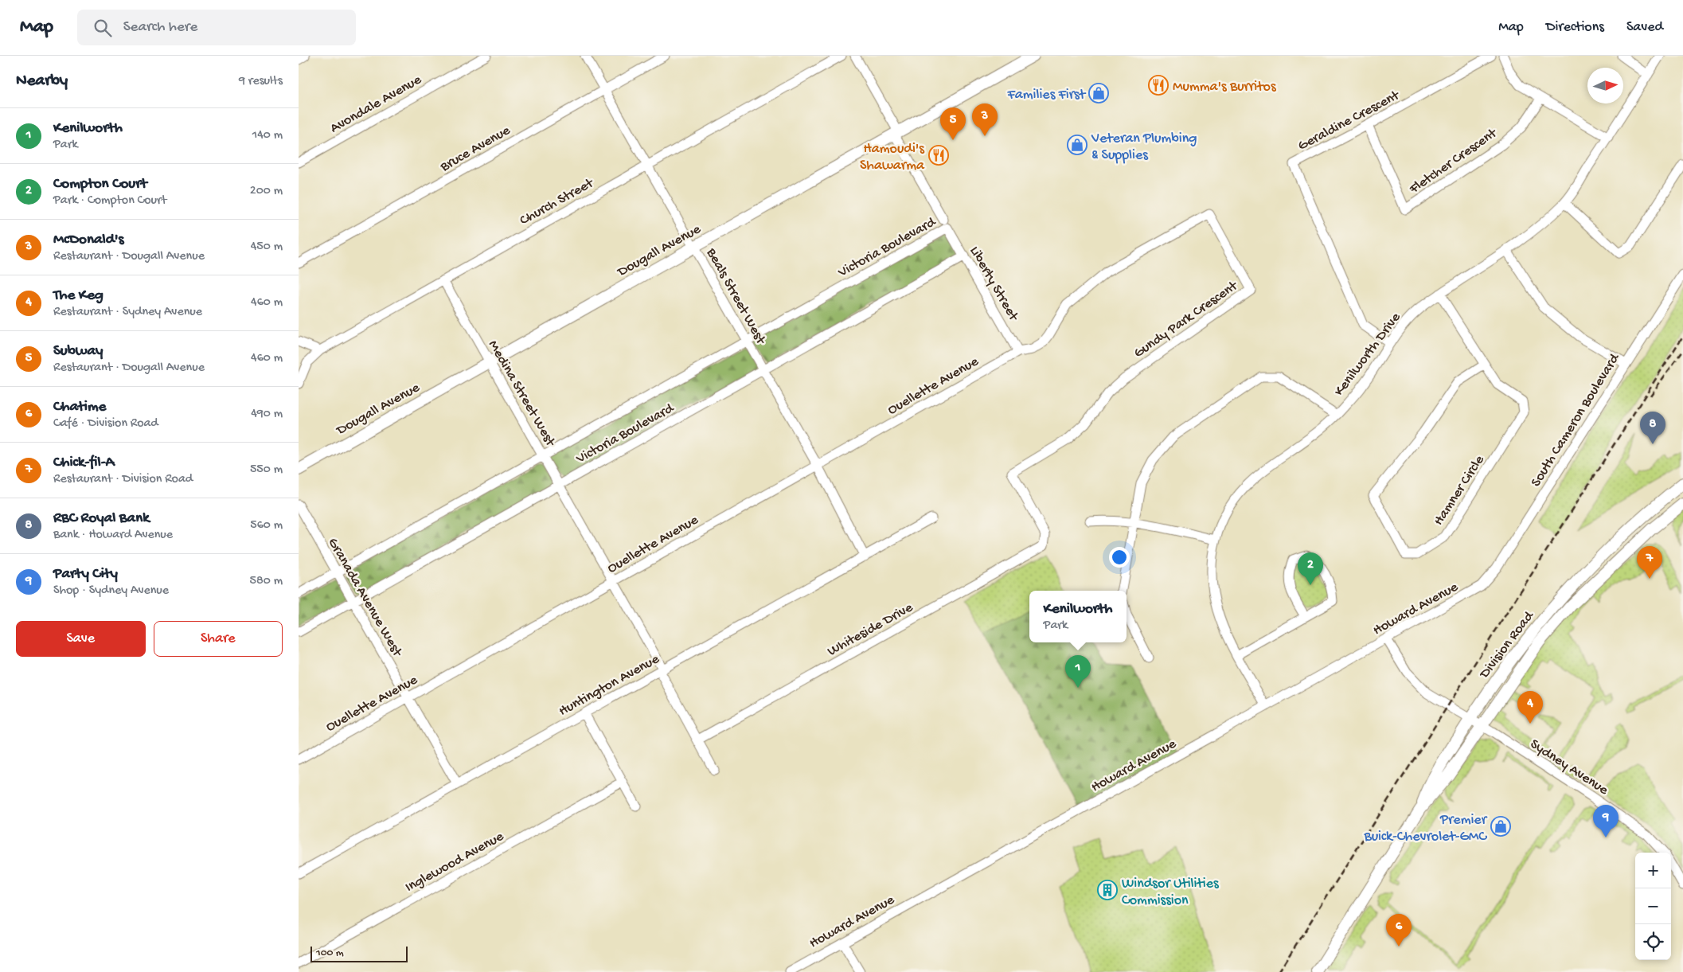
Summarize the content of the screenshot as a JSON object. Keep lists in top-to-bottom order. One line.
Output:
{"streets":{"main road":["Dougall Avenue","Division Road"],"street":["Avondale Avenue","Geraldine Crescent","Bruce Avenue","Fletcher Crescent","Church Street","Victoria Boulevard","Liberty Street","Beals Street West","Gundy Park Crescent","Kenilworth Drive","Ouellette Avenue","Medina Street West","South Cameron Boulevard","Hamner Circle","Granada Avenue West","Howard Avenue","Whiteside Drive","Huntington Avenue","Sydney Avenue","Inglewood Avenue"]},"crossings":[["Geraldine Crescent","Fletcher Crescent"],["Geraldine Crescent","Kenilworth Drive"],["Bruce Avenue","Beals Street West"],["Church Street","Beals Street West"],["Church Street","Medina Street West"],["Victoria Boulevard","Liberty Street"],["Victoria Boulevard","Beals Street West"],["Victoria Boulevard","Medina Street West"],["Victoria Boulevard","Granada Avenue West"],["Dougall Avenue","Liberty Street"],["Dougall Avenue","Beals Street West"],["Dougall Avenue","Medina Street West"],["Liberty Street","Gundy Park Crescent"],["Liberty Street","Ouellette Avenue"],["Beals Street West","Ouellette Avenue"],["Beals Street West","Huntington Avenue"],["Gundy Park Crescent","Ouellette Avenue"],["Gundy Park Crescent","Whiteside Drive"],["Kenilworth Drive","Hamner Circle"],["Kenilworth Drive","Howard Avenue"],["Ouellette Avenue","Medina Street West"],["Ouellette Avenue","Granada Avenue West"],["Medina Street West","Whiteside Drive"],["Medina Street West","Huntington Avenue"],["South Cameron Boulevard","Howard Avenue"],["Granada Avenue West","Huntington Avenue"],["Howard Avenue","Sydney Avenue"],["Division Road","Sydney Avenue"]],"places":{"restaurant":["Mumma's Burritos","Hamoudi's Shawarma"],"shop":["Families First","Veteran Plumbing & Supplies","Premier Buick-Chevrolet-GMC"],"building":["Windsor Utilities Commission"]},"scale_bar":"100 m","north":"right","page":{"header":"Map","search":"Search here","nav":["Map","Directions","Saved"],"heading":["Nearby","9 results"],"pins":["3","5","8","7","2","1","4","9","6"],"list":[{"mark":"1","name":"Kenilworth","note":"Park","value":"140 m"},{"mark":"2","name":"Compton Court","note":"Park · Compton Court","value":"200 m"},{"mark":"3","name":"McDonald's","note":"Restaurant · Dougall Avenue","value":"450 m"},{"mark":"4","name":"The Keg","note":"Restaurant · Sydney Avenue","value":"460 m"},{"mark":"5","name":"Subway","note":"Restaurant · Dougall Avenue","value":"460 m"},{"mark":"6","name":"Chatime","note":"Café · Division Road","value":"490 m"},{"mark":"7","name":"Chick-fil-A","note":"Restaurant · Division Road","value":"550 m"},{"mark":"8","name":"RBC Royal Bank","note":"Bank · Howard Avenue","value":"560 m"},{"mark":"9","name":"Party City","note":"Shop · Sydney Avenue","value":"580 m"}],"popup":["Kenilworth","Park"],"buttons":["Save","Share"],"map_buttons":["+","−"],"scale":"100 m"}}
